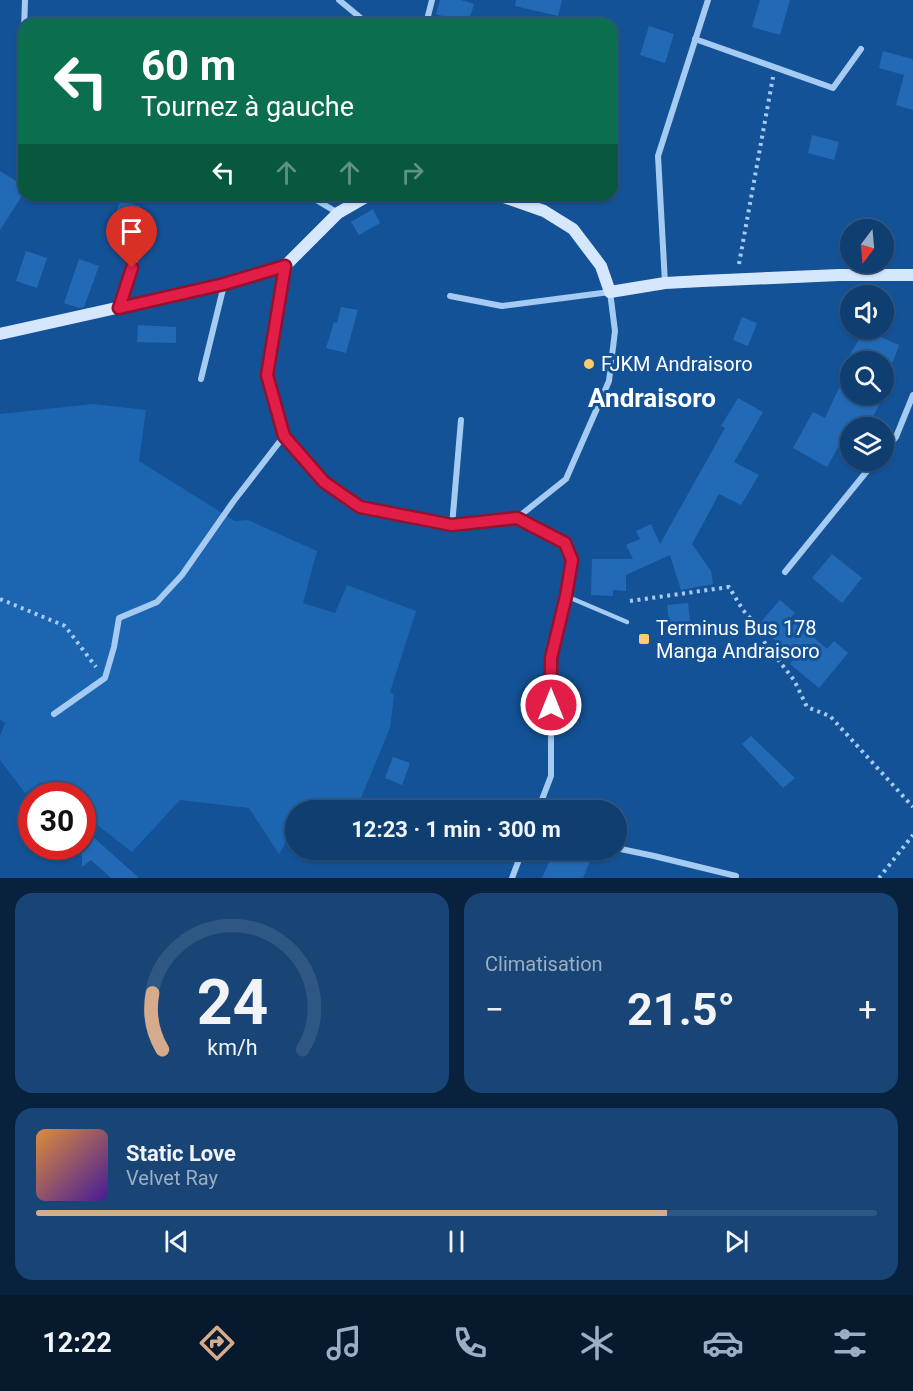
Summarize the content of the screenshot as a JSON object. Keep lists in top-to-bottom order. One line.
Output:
{"districts":["Andraisoro"],"places":{"other":["FJKM Andraisoro"],"transit":["Terminus Bus 178 Manga Andraisoro"]},"north":"bottom","page":{"turn":["60 m","Tournez à gauche"],"limit":"30","trip":"12:23 · 1 min · 300 m","tile":"Climatisation","heat":["−","21.5°","+"],"song":["Static Love","Velvet Ray"],"tabs":"12:22","gauge":["24","km/h"]}}
